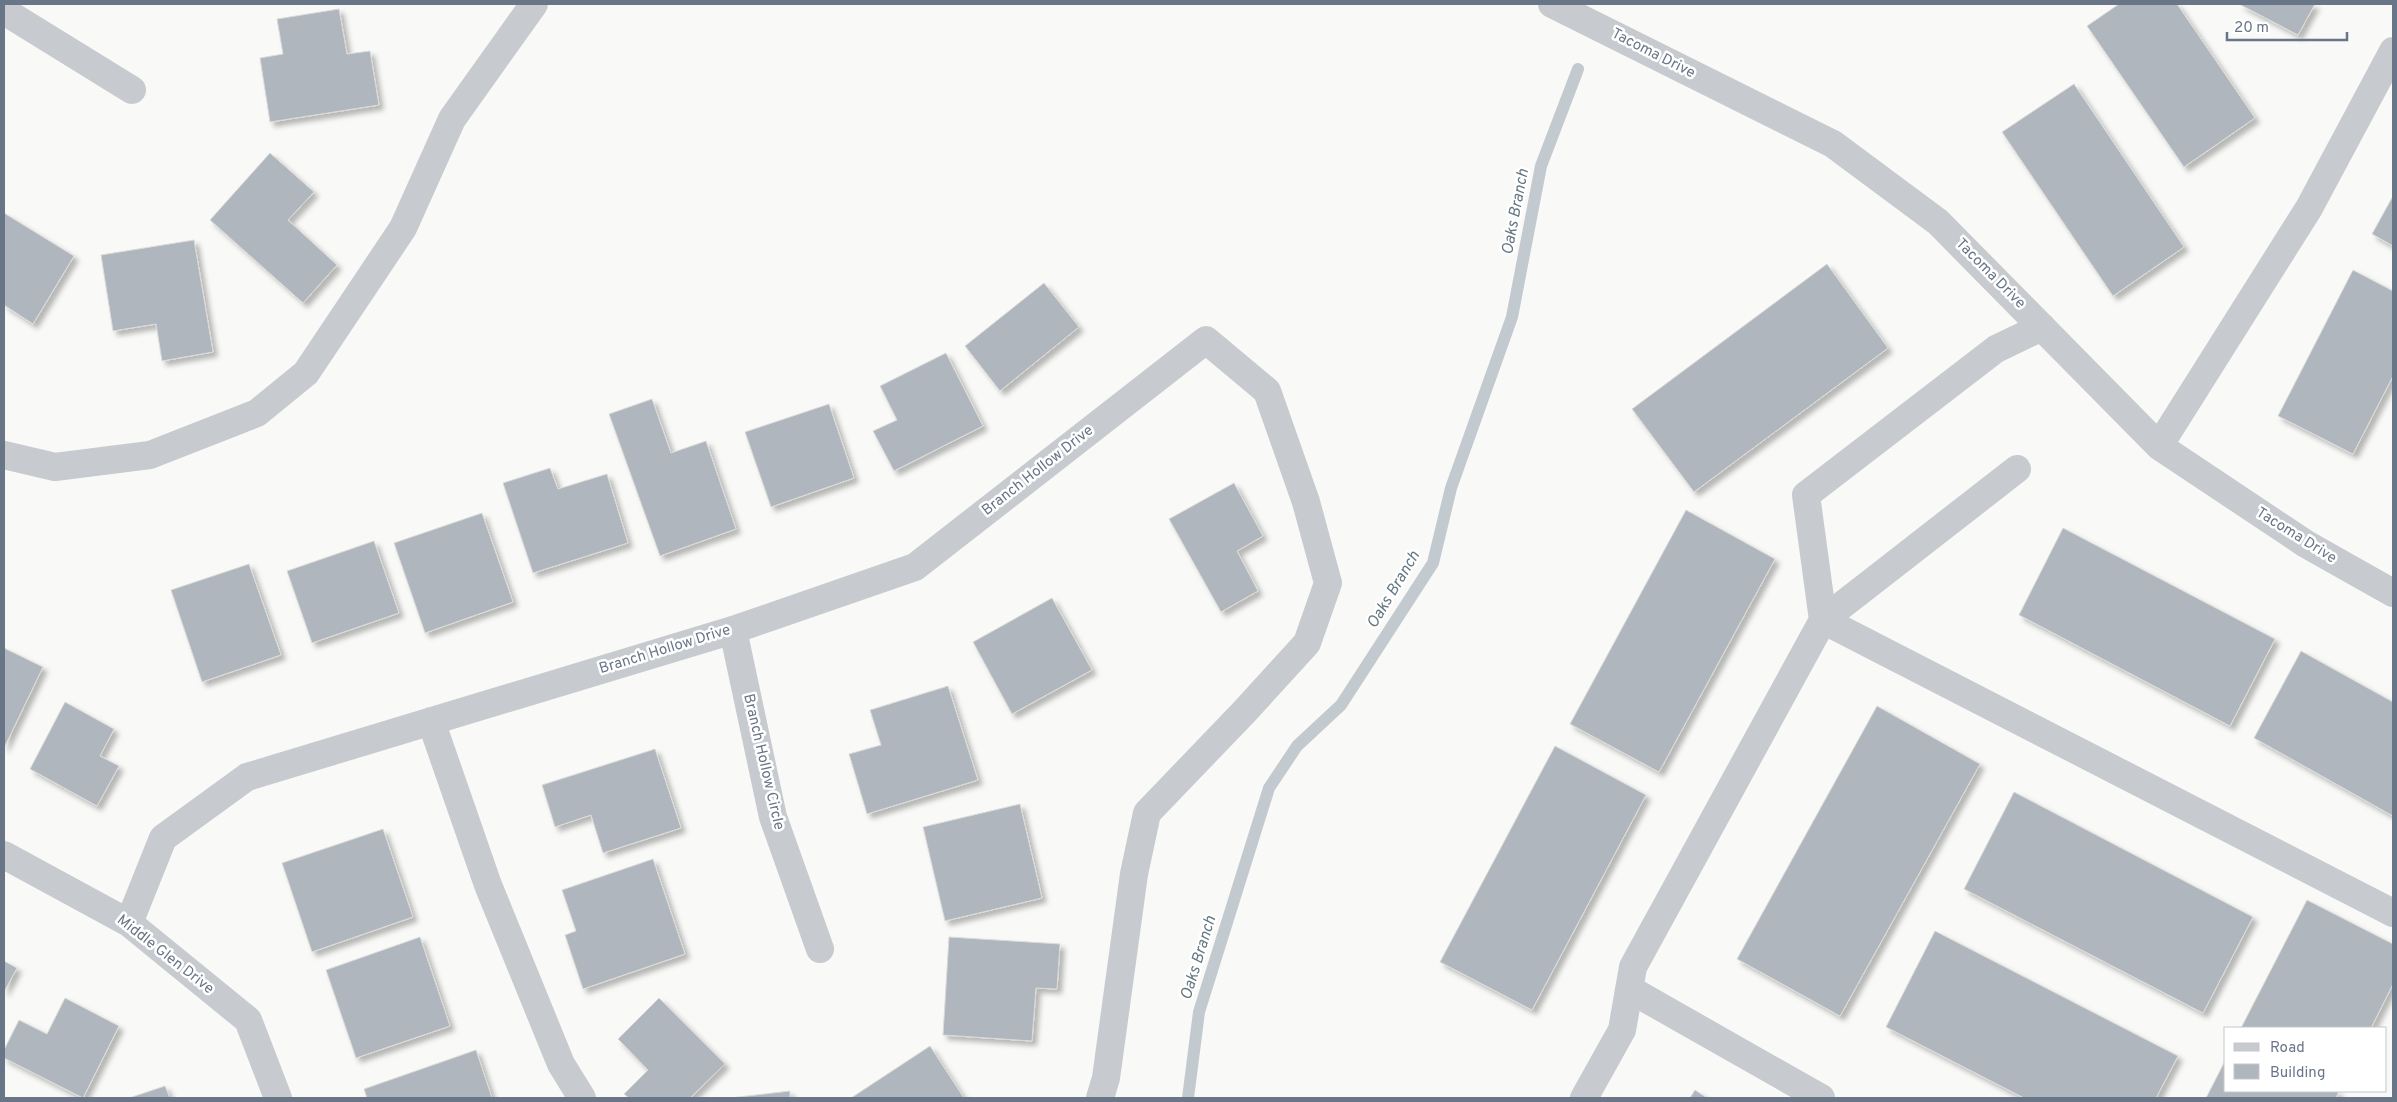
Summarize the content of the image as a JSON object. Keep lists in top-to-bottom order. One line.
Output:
{"streets":{"street":["Tacoma Drive","Branch Hollow Drive","Branch Hollow Circle","Middle Glen Drive"]},"crossings":[["Branch Hollow Drive","Branch Hollow Circle"],["Branch Hollow Drive","Middle Glen Drive"]],"water":["Oaks Branch"],"legend":["Road","Building"],"scale_bar":"20 m"}
